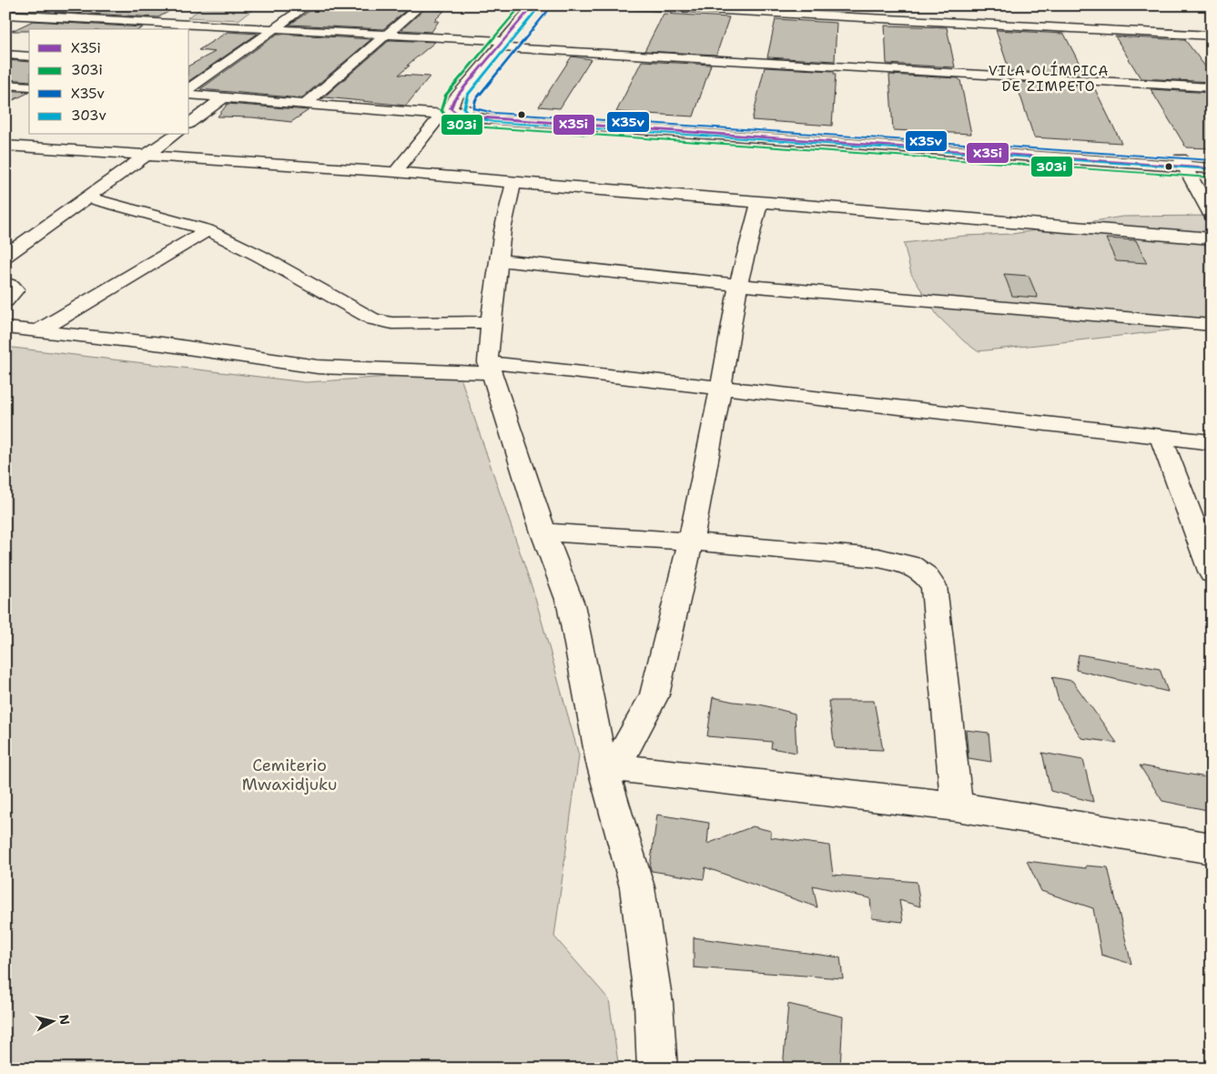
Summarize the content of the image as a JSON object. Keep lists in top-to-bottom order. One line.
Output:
{"districts":["VILA OLÍMPICA DE ZIMPETO"],"parks":["Cemiterio Mwaxidjuku"],"lines":["transit line X35i","transit line 303i","transit line X35v","transit line 303v"],"legend":["X35i","303i","X35v","303v"],"north":"right"}
